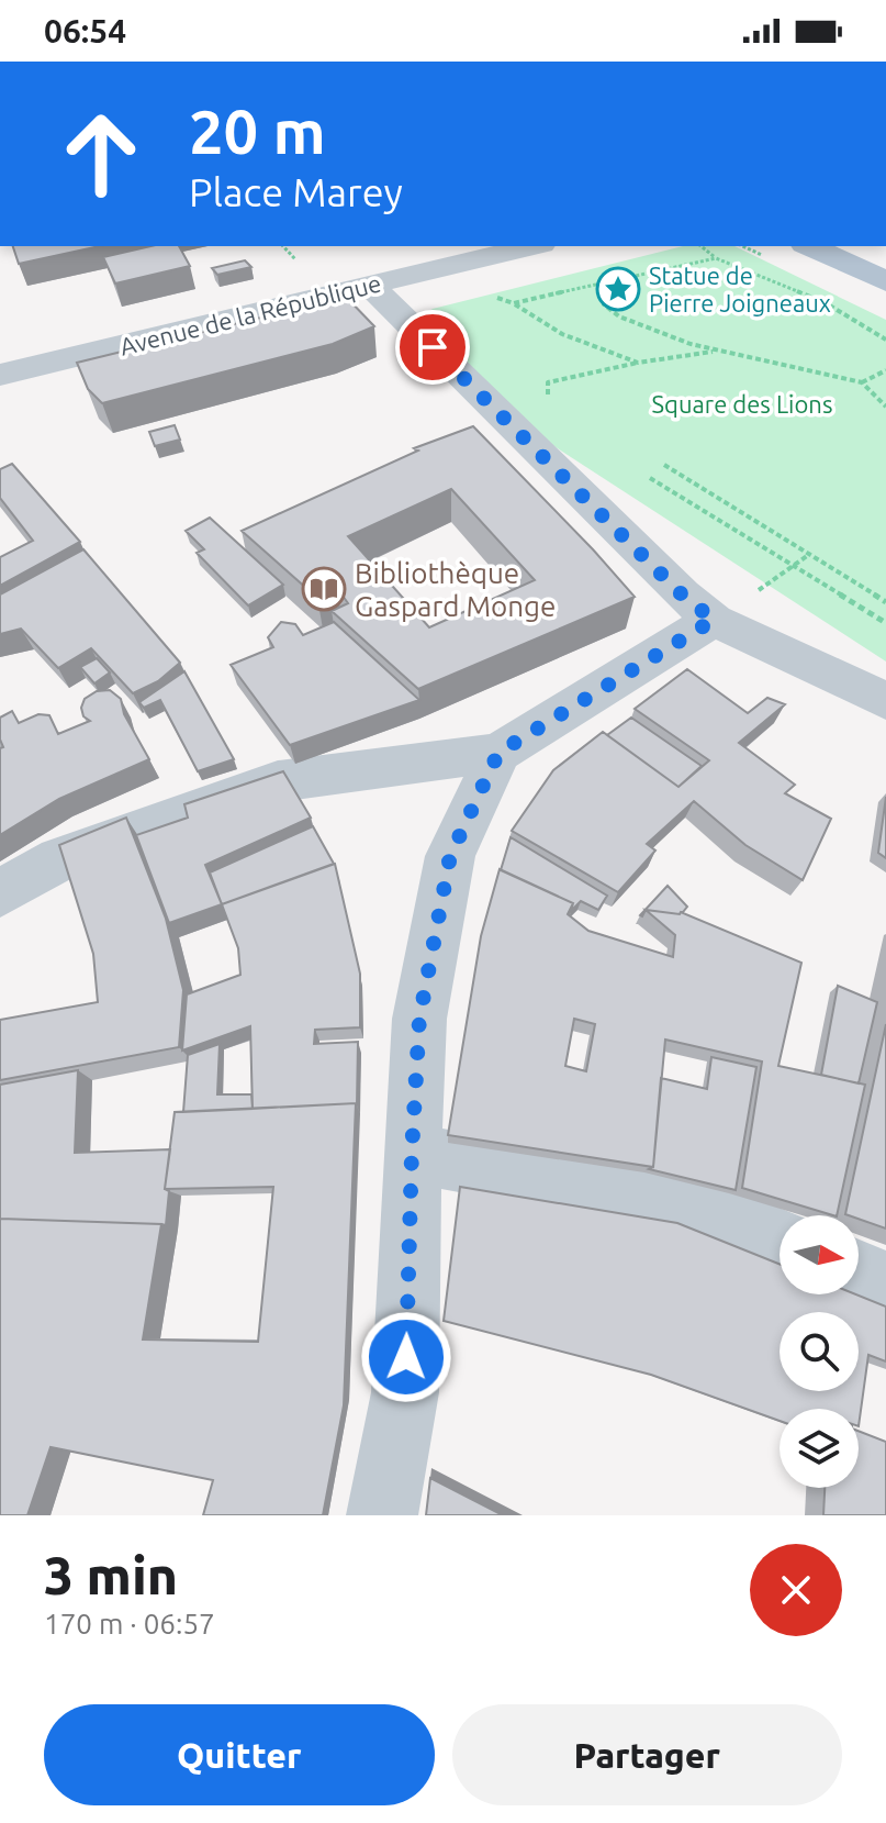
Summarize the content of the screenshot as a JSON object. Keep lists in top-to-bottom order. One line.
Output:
{"streets":{"street":["Avenue de la République"]},"parks":["Square des Lions"],"places":{"place":["Statue de Pierre Joigneaux"],"library":["Bibliothèque Gaspard Monge"]},"north":"right","page":{"status":"06:54","turn":["20 m","Place Marey"],"heading":["3 min","170 m · 06:57"],"buttons":["Quitter","Partager"]}}
